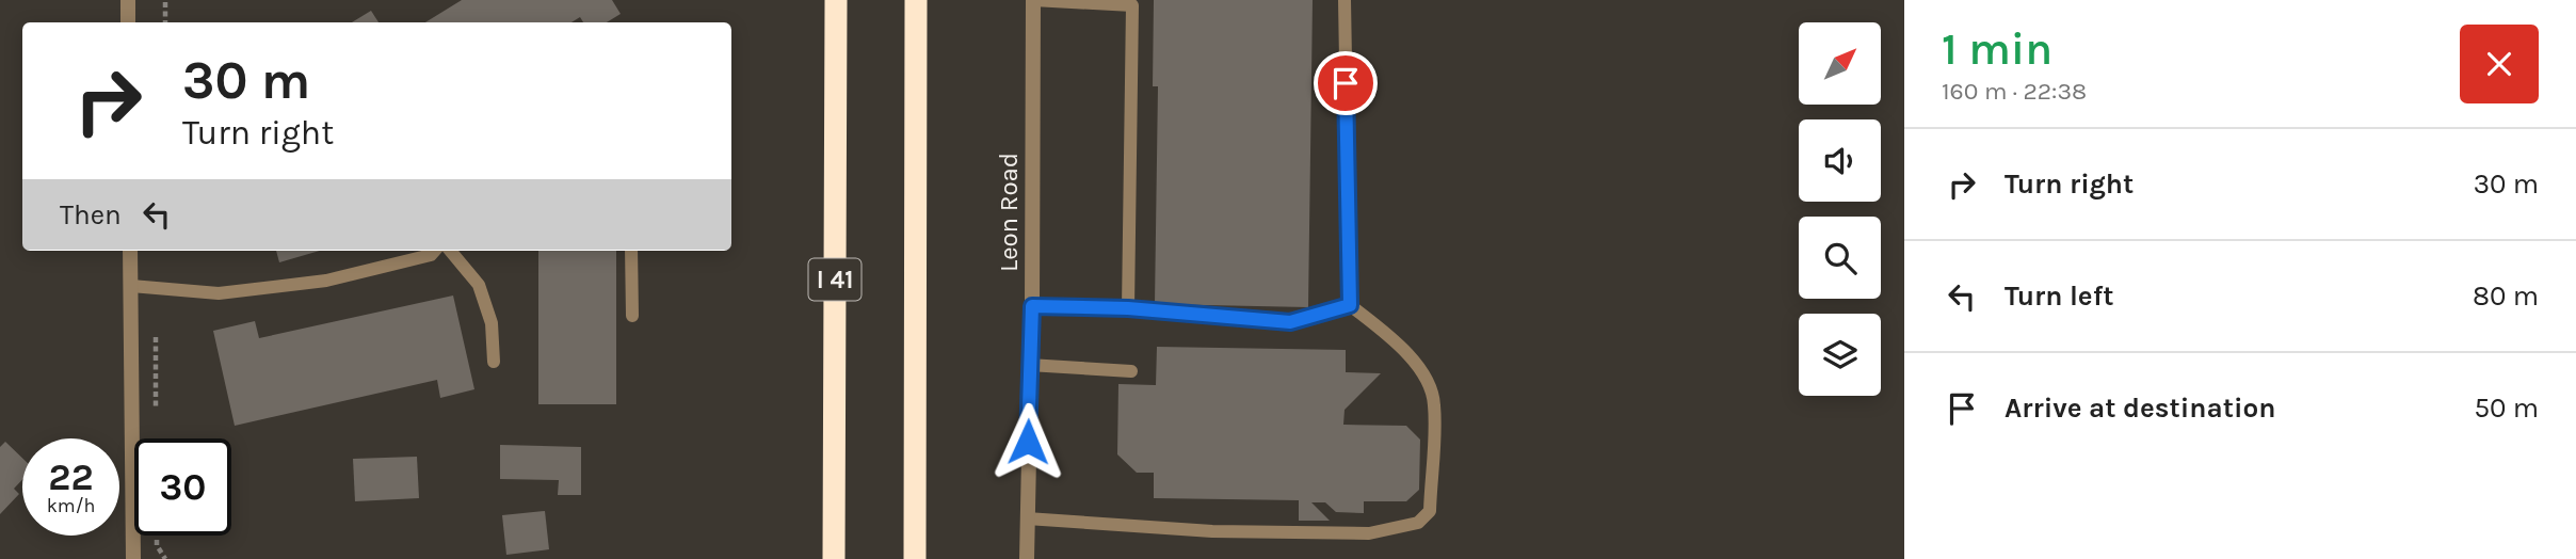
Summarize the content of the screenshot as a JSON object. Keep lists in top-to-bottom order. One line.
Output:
{"streets":{"highway":["I 41"],"street":["Leon Road"]},"north":"top right","page":{"heading":["1 min","160 m · 22:38"],"turn":["30 m","Turn right"],"list":[{"name":"Turn right","value":"30 m"},{"name":"Turn left","value":"80 m"},{"name":"Arrive at destination","value":"50 m"}],"then":"Then","speed":"22 km/h","limit":"30"}}
